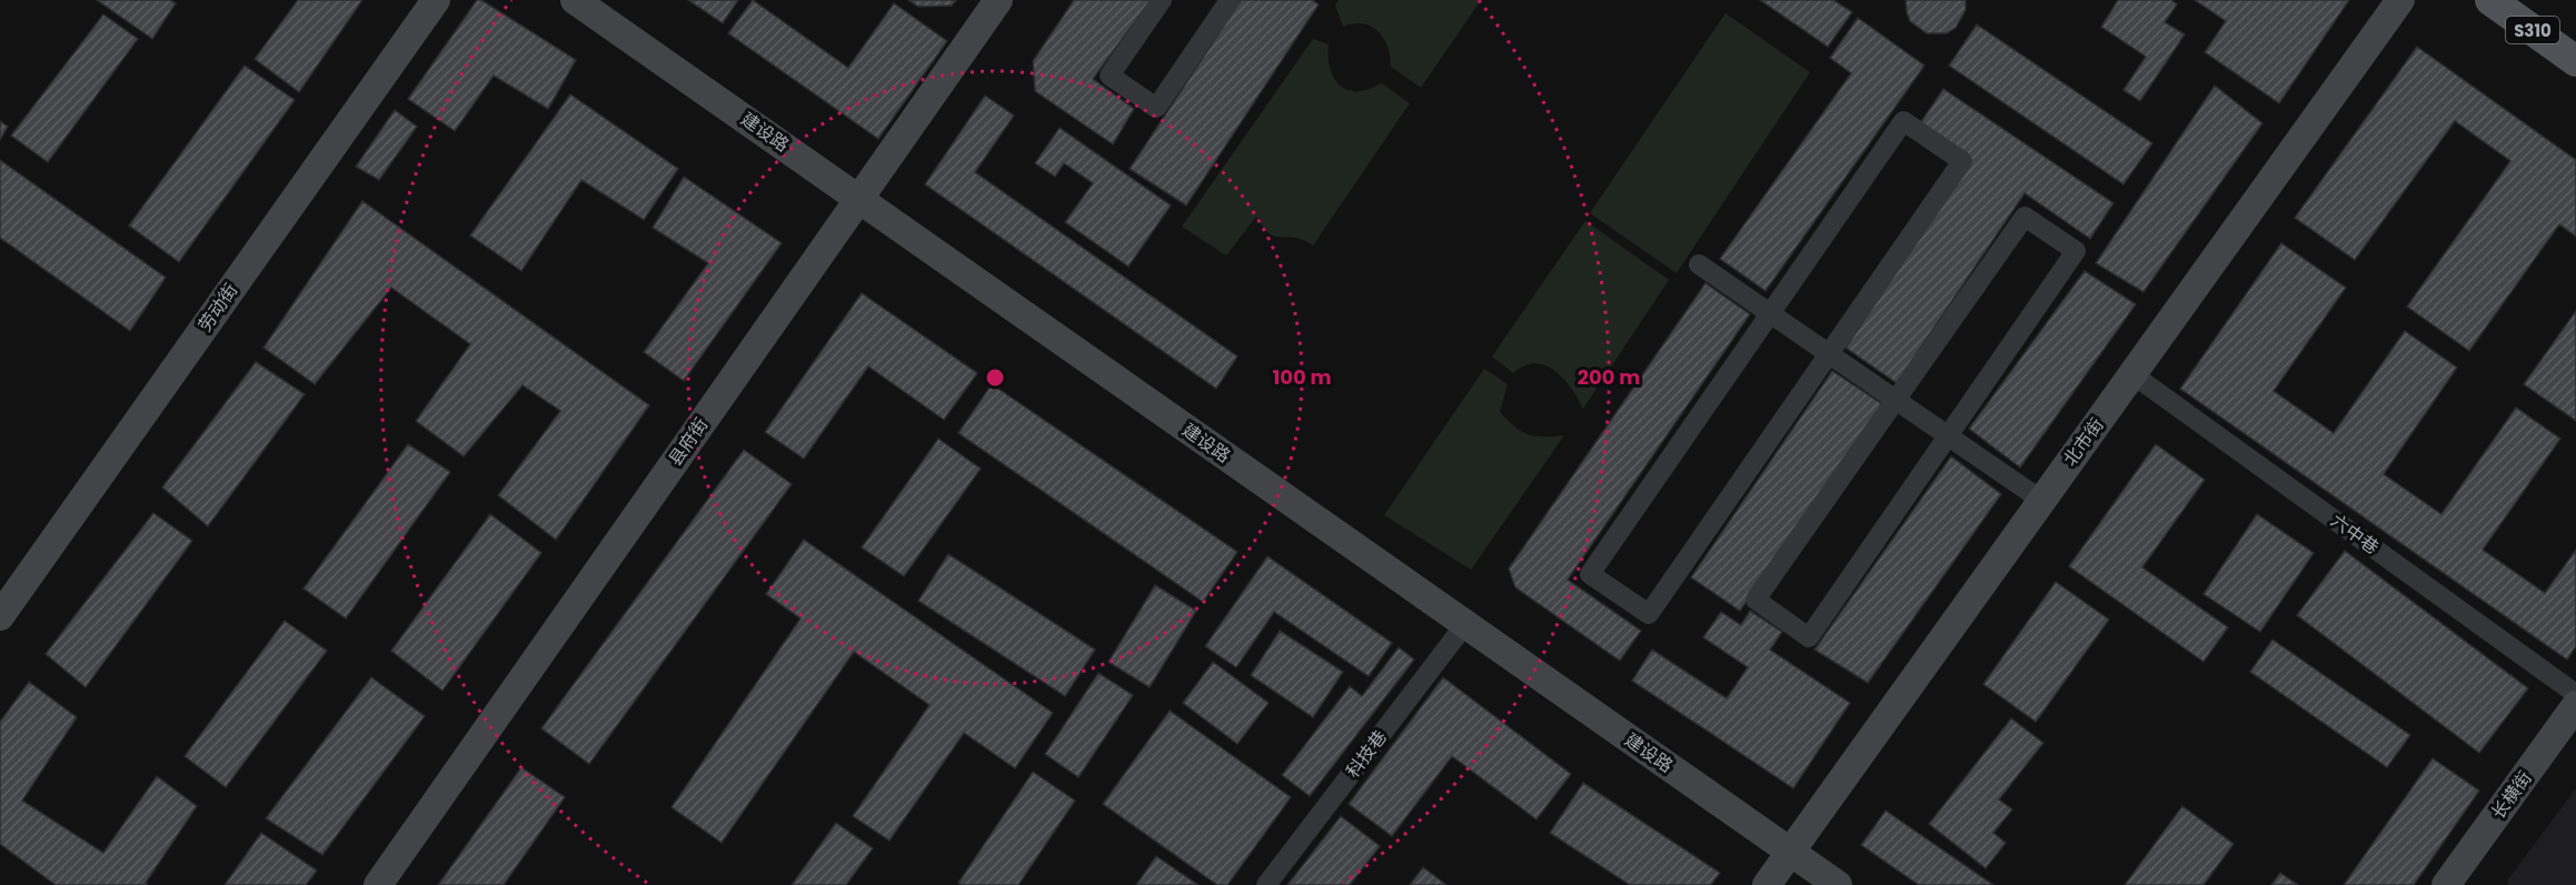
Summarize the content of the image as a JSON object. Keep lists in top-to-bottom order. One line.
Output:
{"streets":{"main road":["S310"],"street":["建设路","劳动街","县府街","北市街","六中巷","科技巷","长横街"]},"crossings":[["建设路","县府街"],["建设路","北市街"],["建设路","科技巷"],["北市街","六中巷"]],"rings":["100 m","200 m"]}
